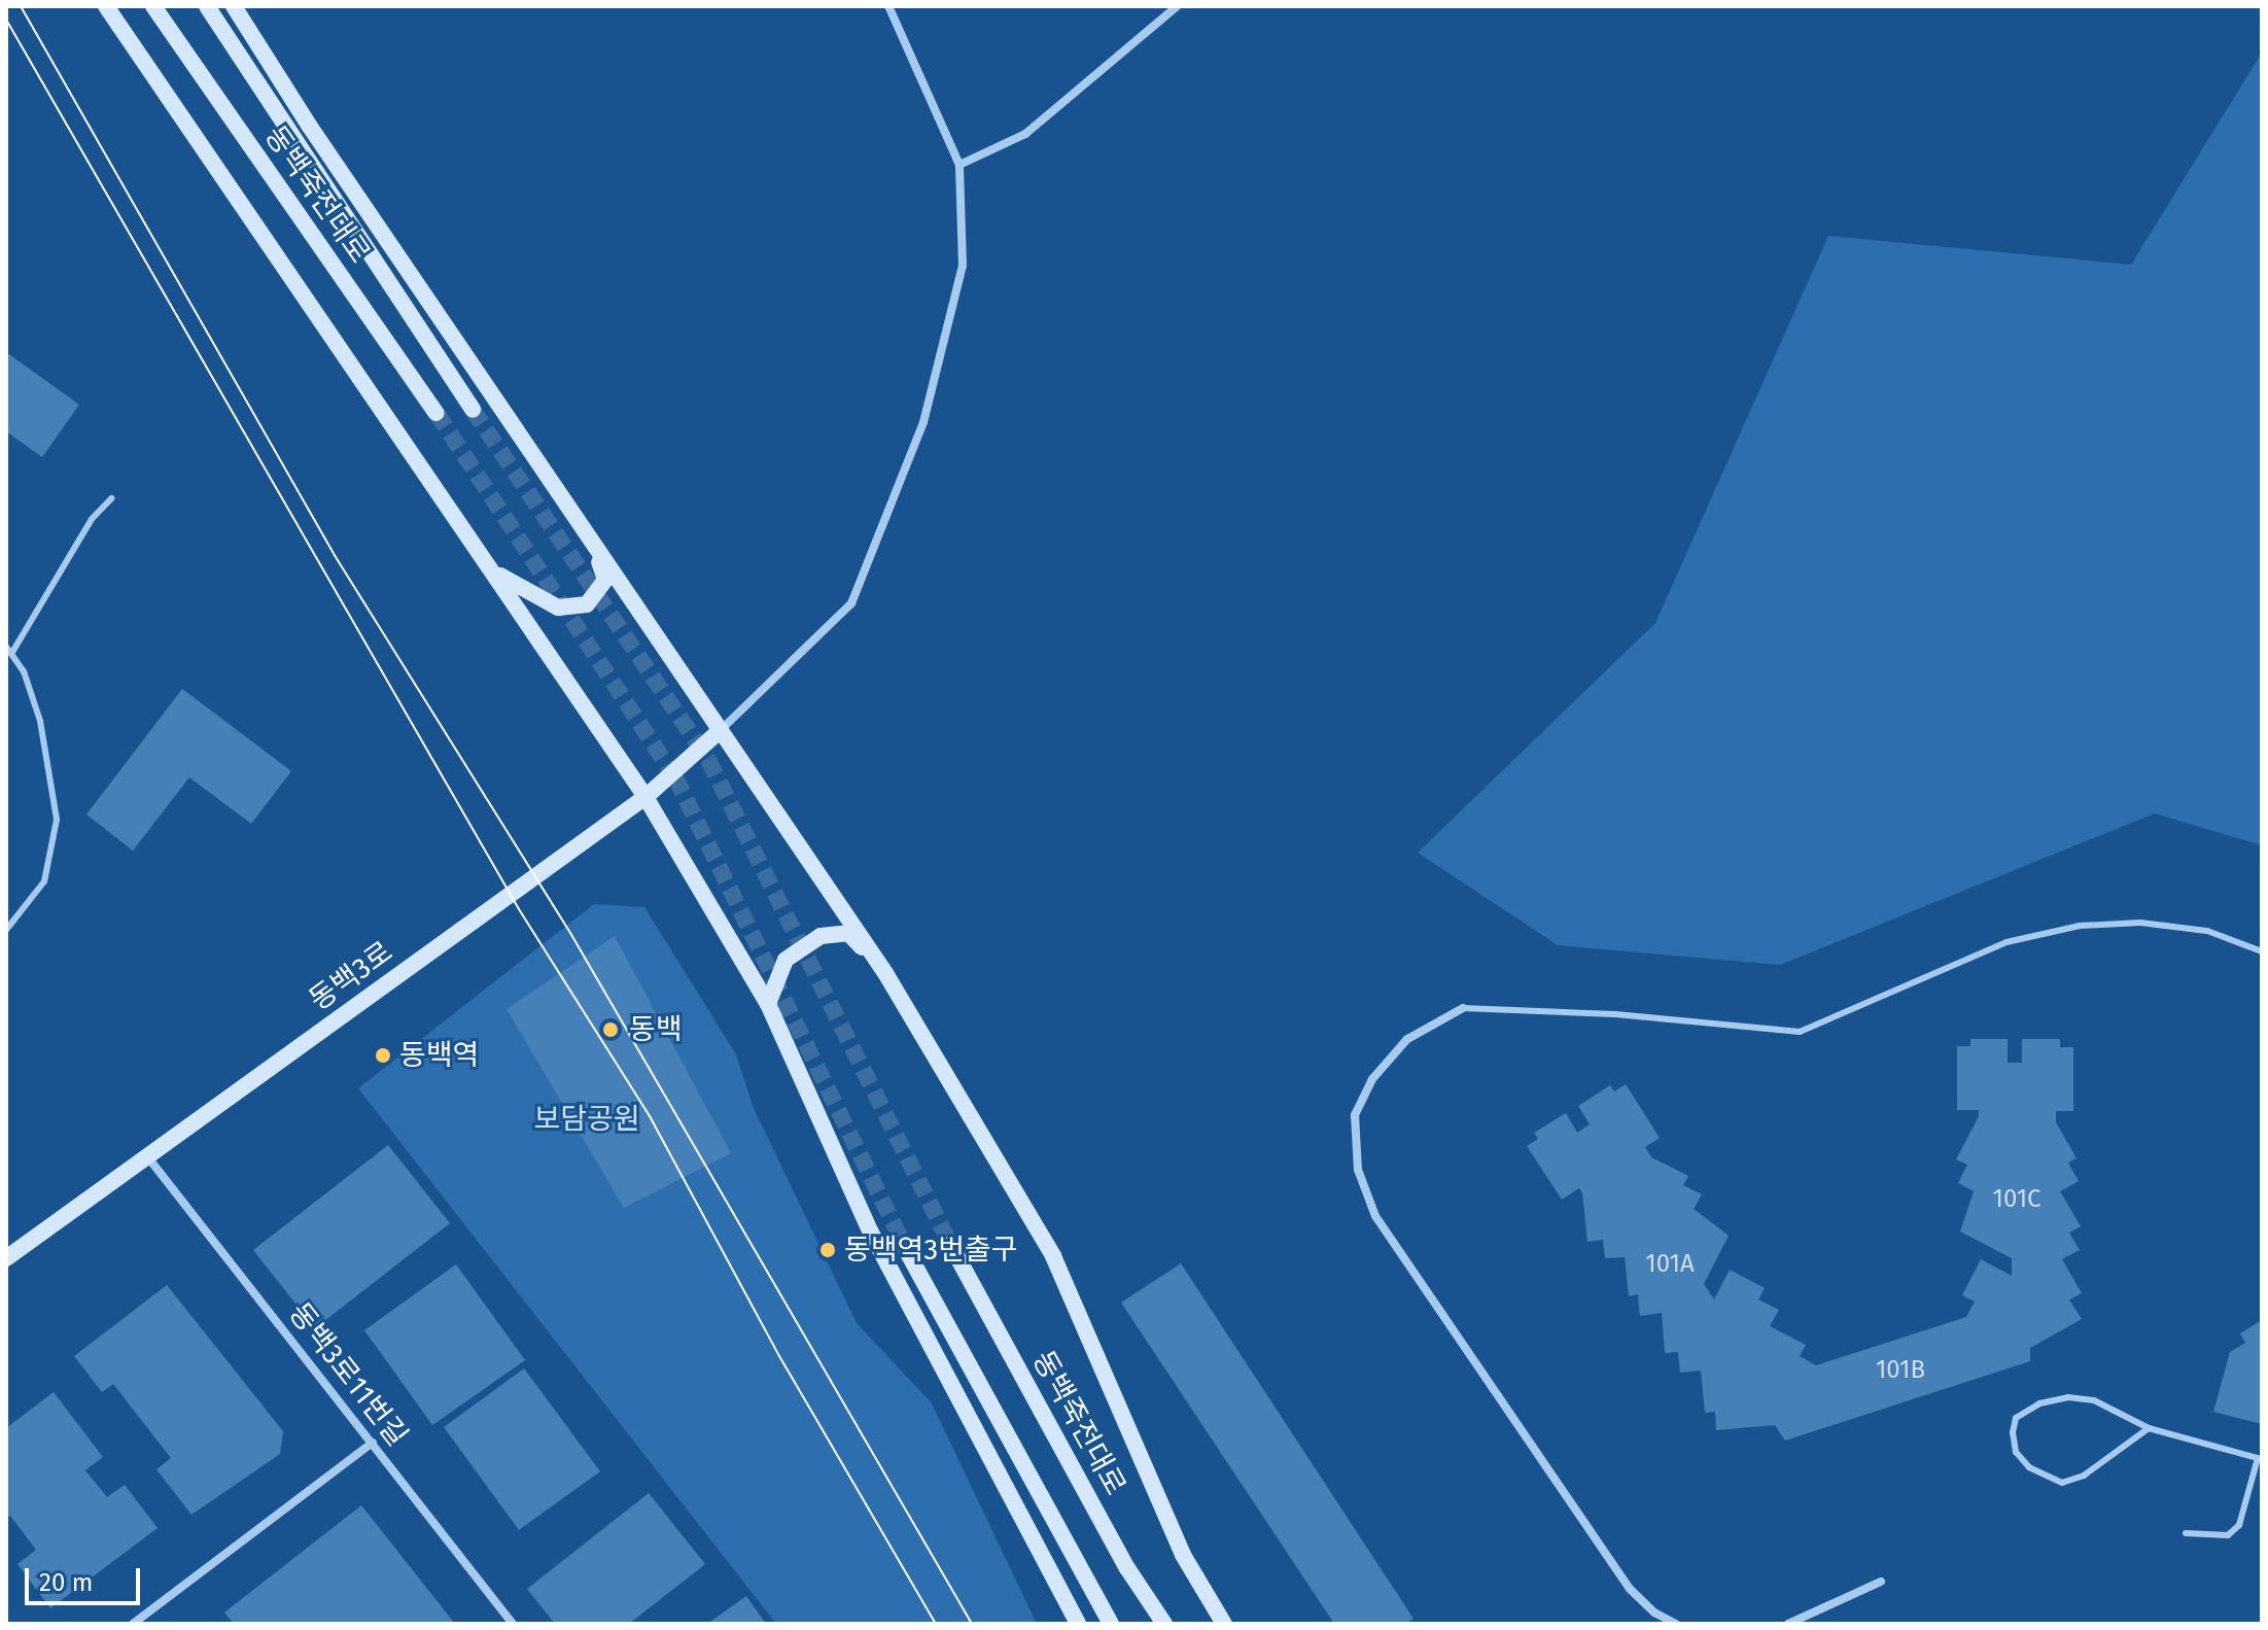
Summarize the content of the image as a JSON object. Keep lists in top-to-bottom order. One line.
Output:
{"streets":{"main road":["동백죽전대로","동백3로"],"street":["동백3로11번길"]},"crossings":[["동백3로","동백3로11번길"]],"parks":["보담공원"],"places":["동백","동백역","동백역3번출구"],"house_numbers":["101C","101A","101B"],"scale_bar":"20 m"}
